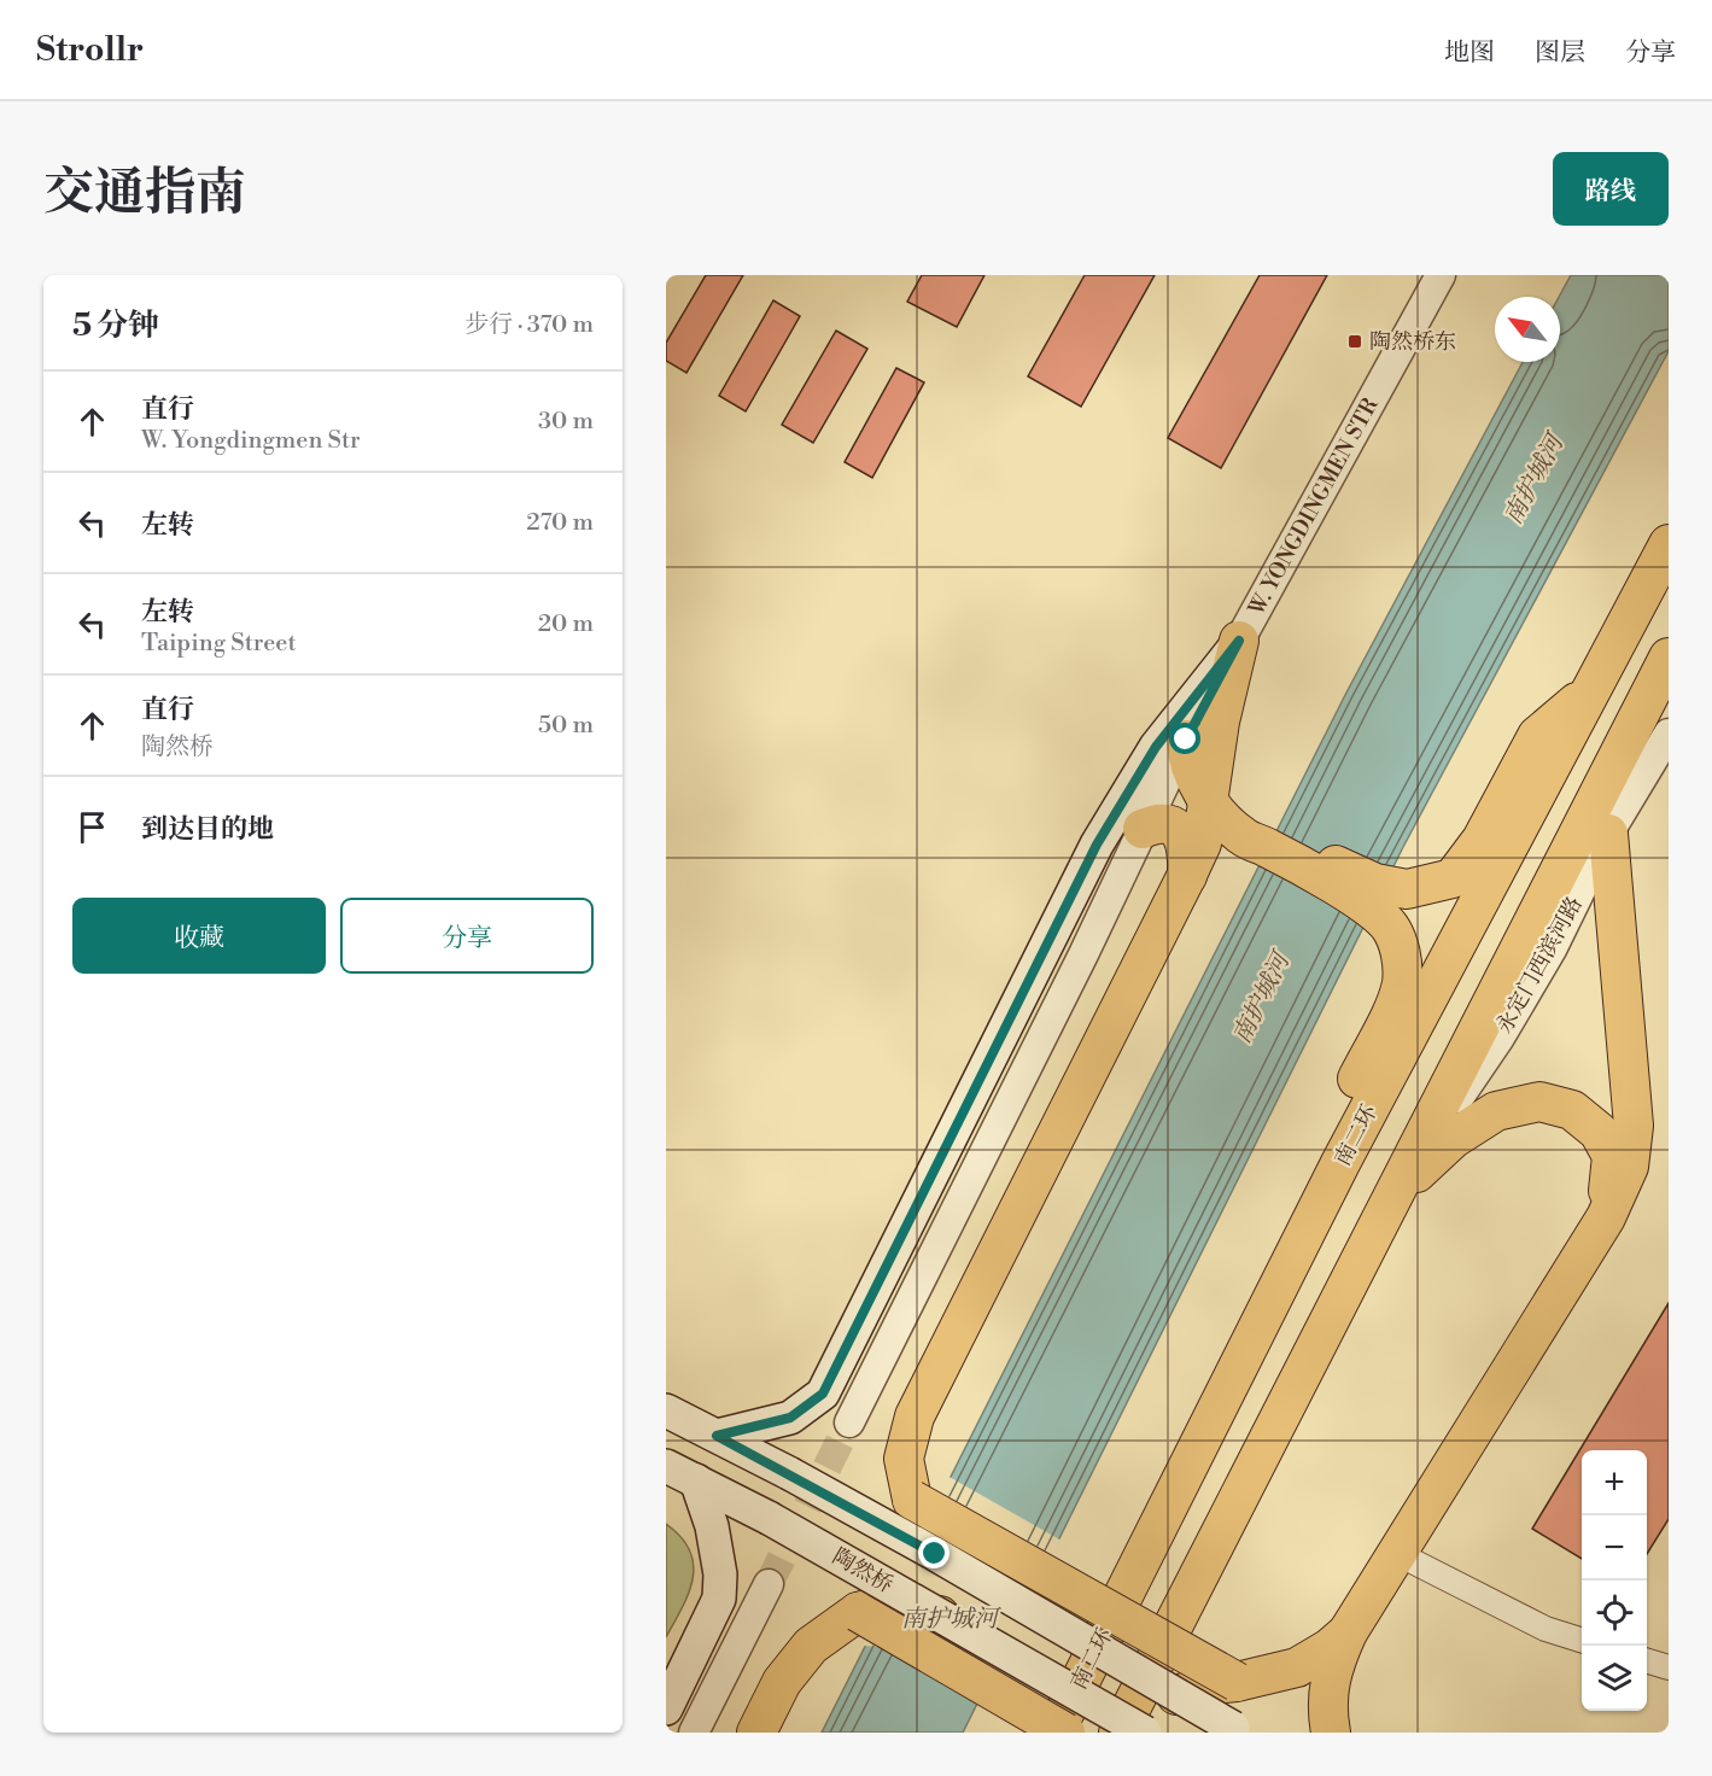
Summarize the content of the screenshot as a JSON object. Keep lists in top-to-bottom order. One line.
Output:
{"streets":{"highway":["南二环"],"main road":["陶然桥"],"street":["W. YONGDINGMEN STR","永定门西滨河路"]},"water":["南护城河"],"places":{"transit":["陶然桥东"]},"north":"top left","page":{"header":"Strollr","nav":["地图","图层","分享"],"title":"交通指南","buttons":["路线",["收藏","分享"]],"heading":["5 分钟","步行 · 370 m"],"list":[["直行","W. Yongdingmen Str","30 m"],["左转","270 m"],["左转","Taiping Street","20 m"],["直行","陶然桥","50 m"],"到达目的地"],"map_buttons":["+","−"]}}
